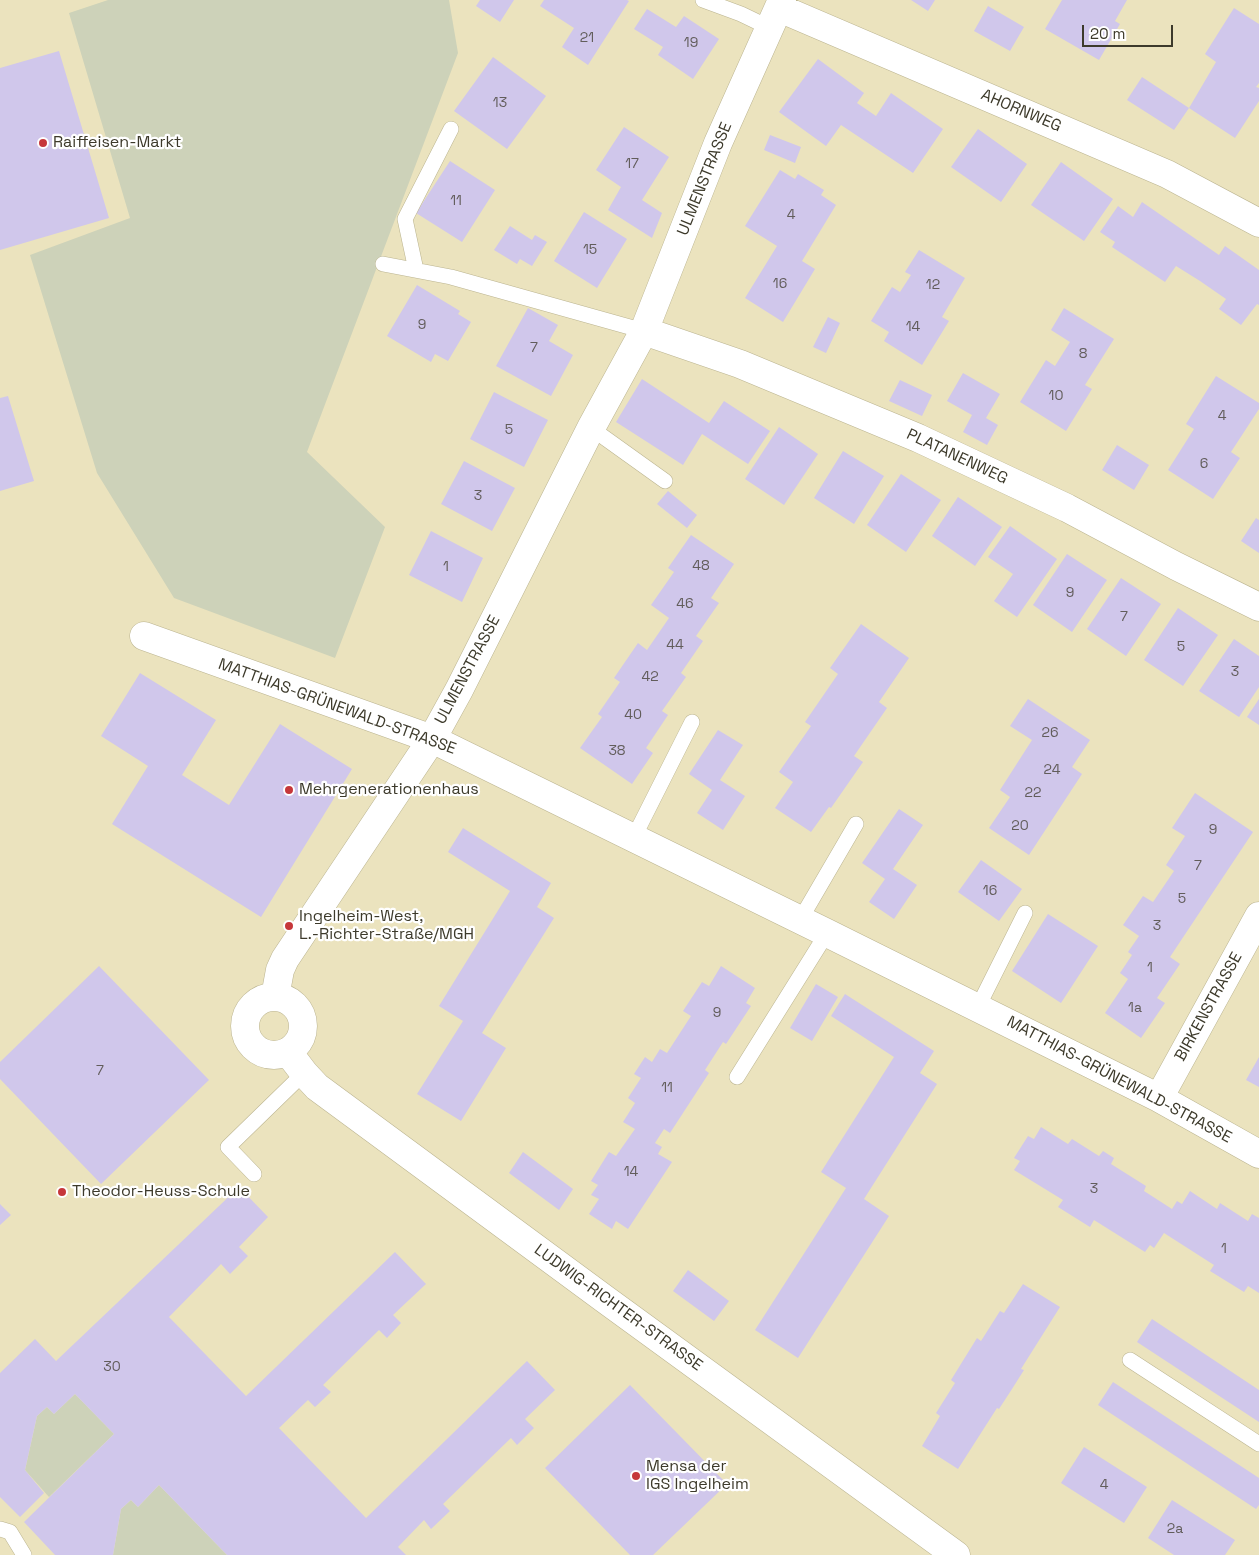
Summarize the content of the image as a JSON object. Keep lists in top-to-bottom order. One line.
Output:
{"streets":{"street":["AHORNWEG","ULMENSTRASSE","PLATANENWEG","MATTHIAS-GRÜNEWALD-STRASSE","BIRKENSTRASSE","LUDWIG-RICHTER-STRASSE"]},"crossings":[["AHORNWEG","ULMENSTRASSE"],["ULMENSTRASSE","PLATANENWEG"],["ULMENSTRASSE","MATTHIAS-GRÜNEWALD-STRASSE"],["ULMENSTRASSE","LUDWIG-RICHTER-STRASSE"],["MATTHIAS-GRÜNEWALD-STRASSE","BIRKENSTRASSE"]],"places":["Raiffeisen-Markt","Mehrgenerationenhaus","Ingelheim-West, L.-Richter-Straße/MGH","Theodor-Heuss-Schule","Mensa der IGS Ingelheim"],"house_numbers":["21","19","13","17","11","4","15","16","12","9","14","7","8","10","4","5","6","3","48","1","9","46","7","44","5","3","42","40","26","38","24","22","20","9","7","16","5","3","1","1a","9","7","11","14","3","1","30","4","2a"],"scale_bar":"20 m"}
